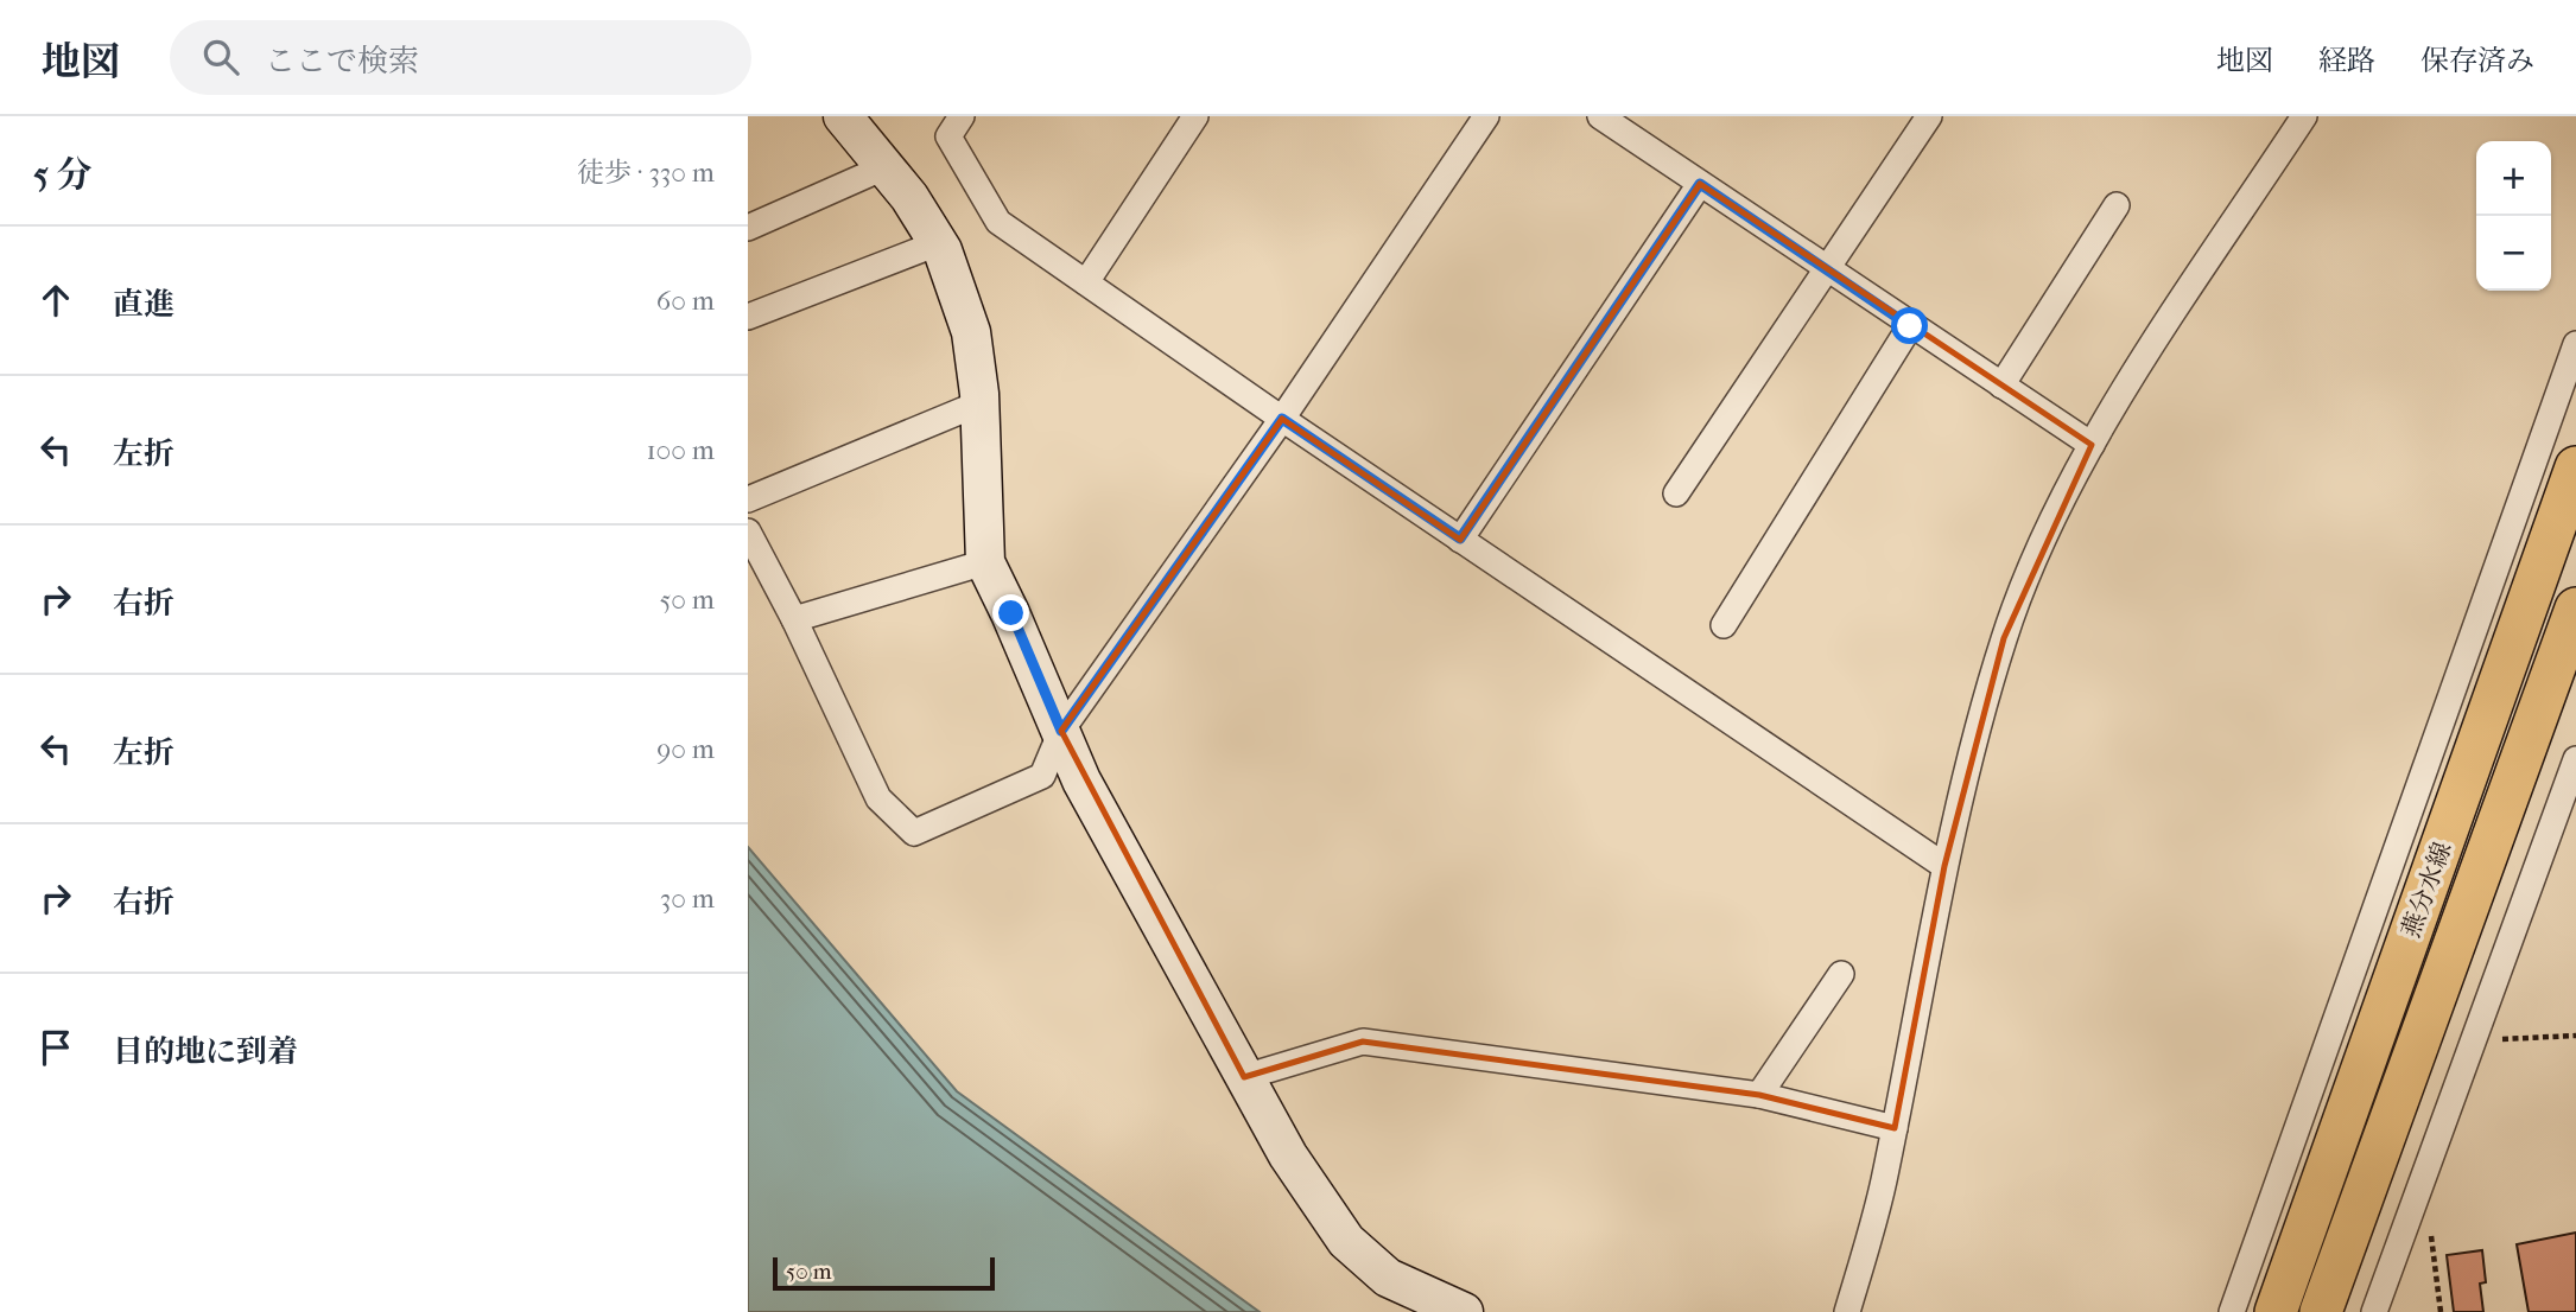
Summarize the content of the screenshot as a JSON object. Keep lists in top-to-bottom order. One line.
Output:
{"streets":{"main road":["燕分水線"]},"scale_bar":"50 m","page":{"header":"地図","search":"ここで検索","nav":["地図","経路","保存済み"],"heading":["5 分","徒歩 · 330 m"],"map_buttons":["+","−"],"list":[["直進","60 m"],["左折","100 m"],["右折","50 m"],["左折","90 m"],["右折","30 m"],"目的地に到着"],"scale":"50 m"}}
